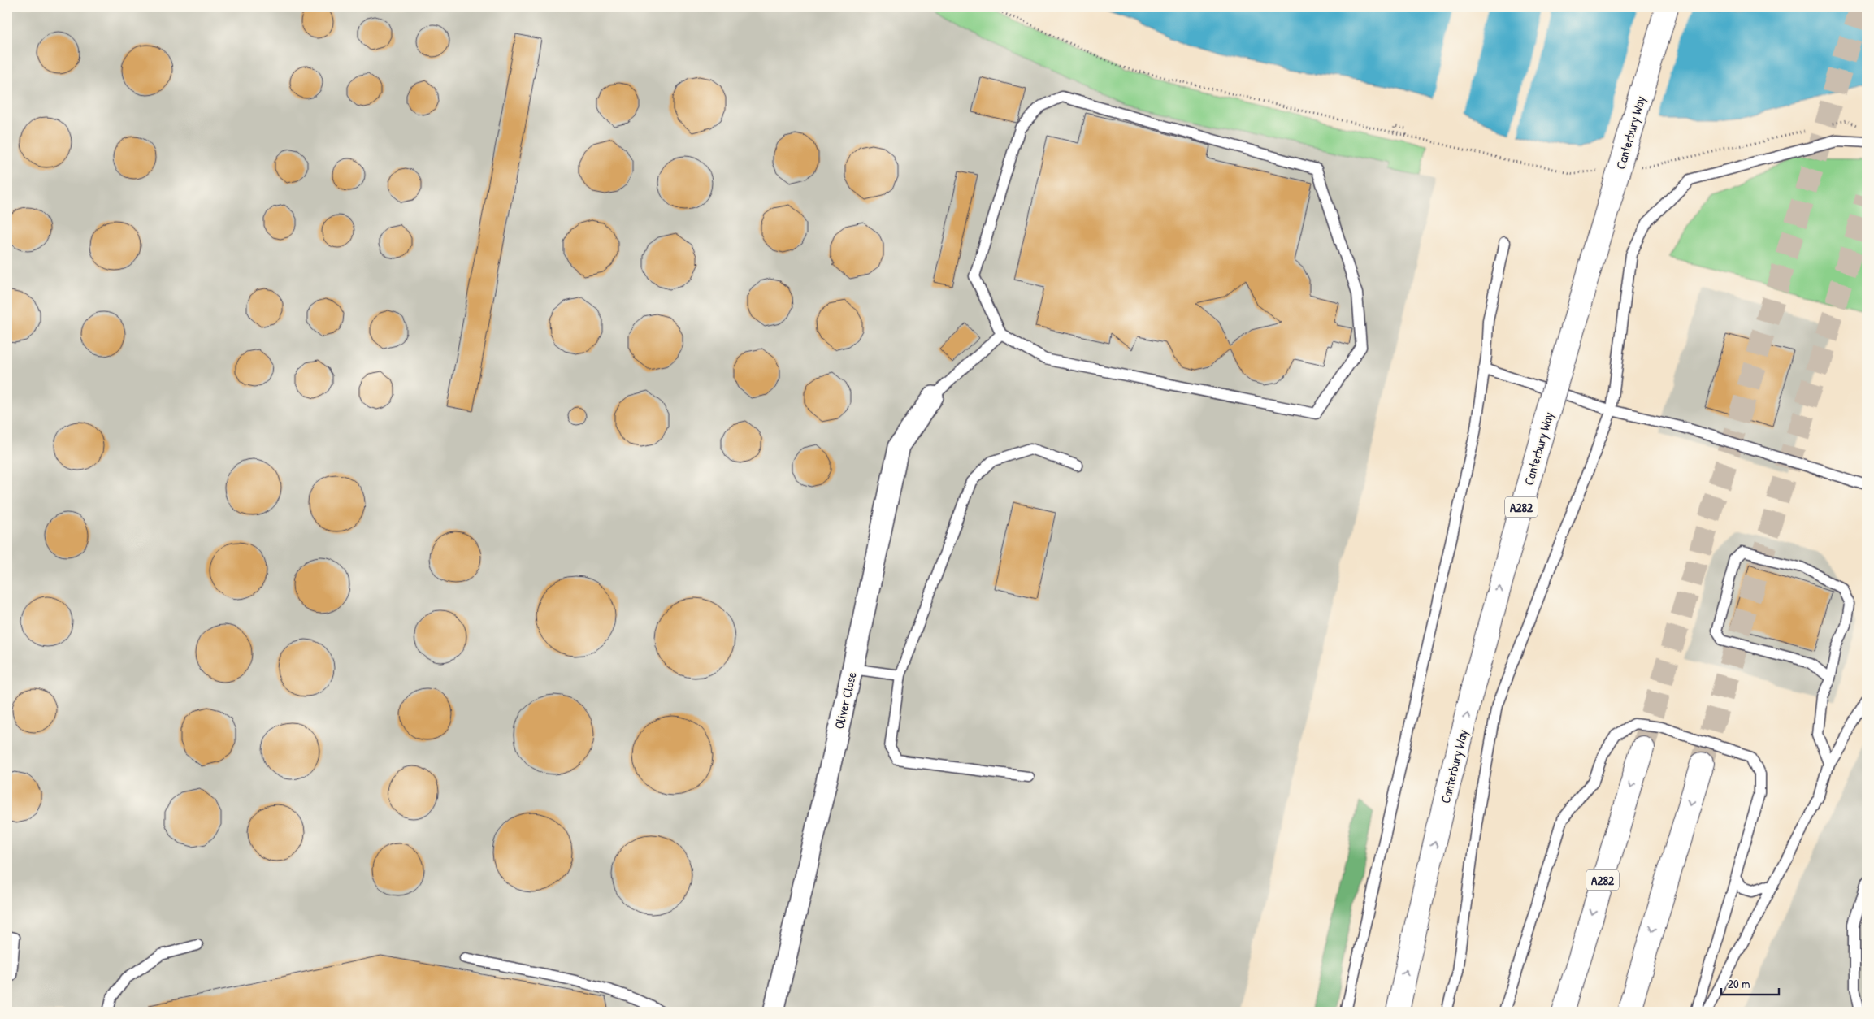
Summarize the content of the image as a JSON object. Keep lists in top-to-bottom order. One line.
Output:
{"streets":{"highway":["Canterbury Way","A282"],"street":["Oliver Close"]},"one_way":["Canterbury Way"],"scale_bar":"20 m"}
